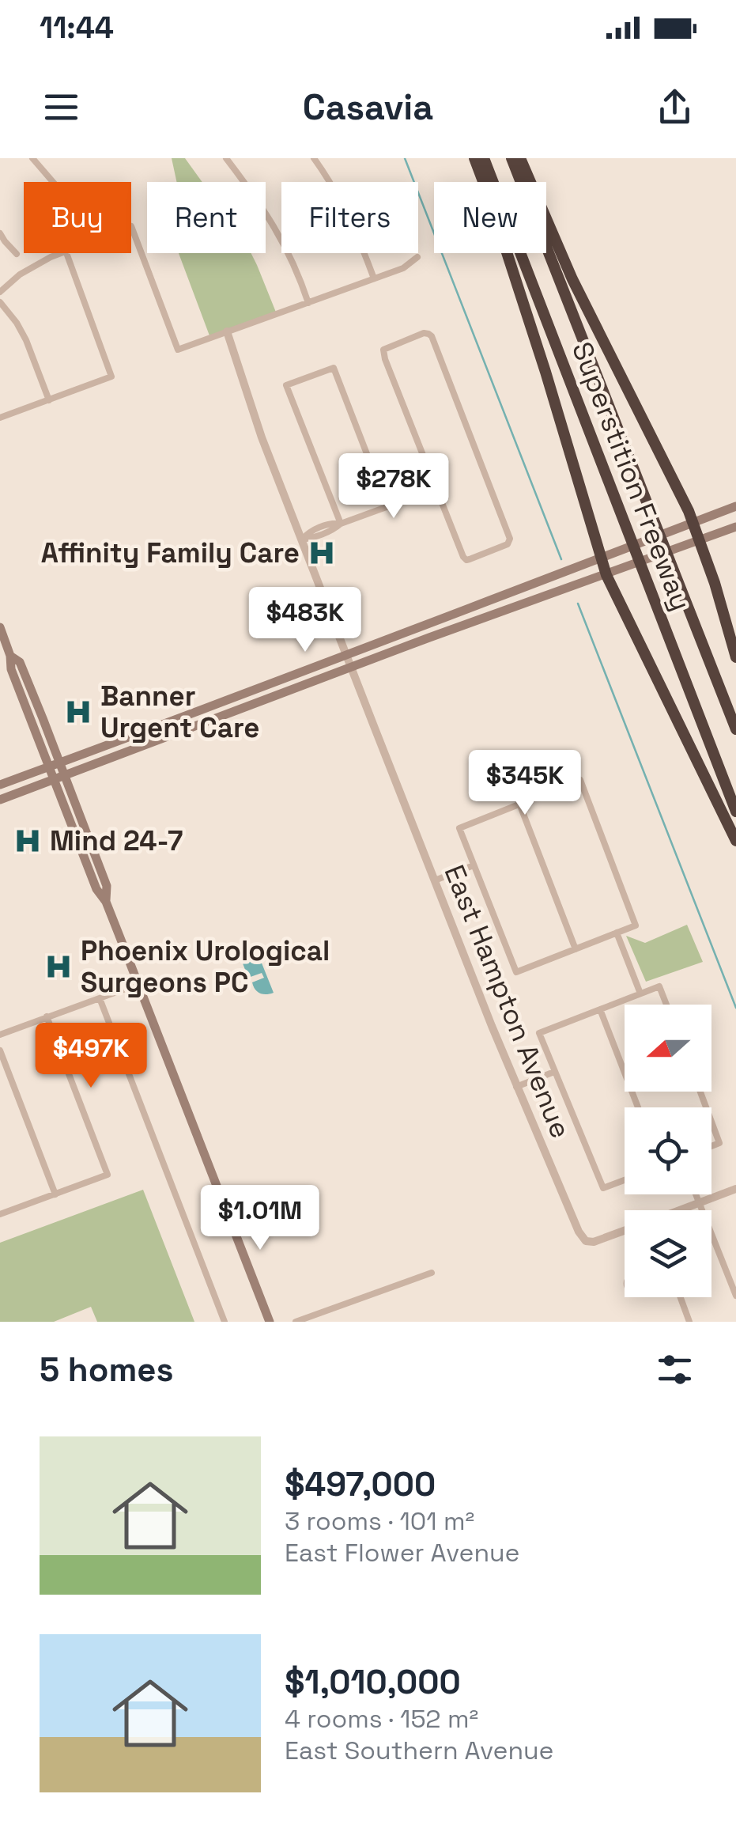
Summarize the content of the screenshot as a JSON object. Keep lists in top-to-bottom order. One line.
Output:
{"streets":{"highway":["Superstition Freeway"],"street":["East Hampton Avenue"]},"places":{"hospital":["Affinity Family Care","Banner Urgent Care","Mind 24-7","Phoenix Urological Surgeons PC"]},"north":"left","page":{"status":"11:44","header":"Casavia","chip":["Buy","Rent","Filters","New"],"price":["$278K","$483K","$345K","$497K","$1.01M"],"heading":"5 homes","list":[{"name":"$497,000","note":"3 rooms · 101 m² · East Flower Avenue"},{"name":"$1,010,000","note":"4 rooms · 152 m² · East Southern Avenue"}]}}
